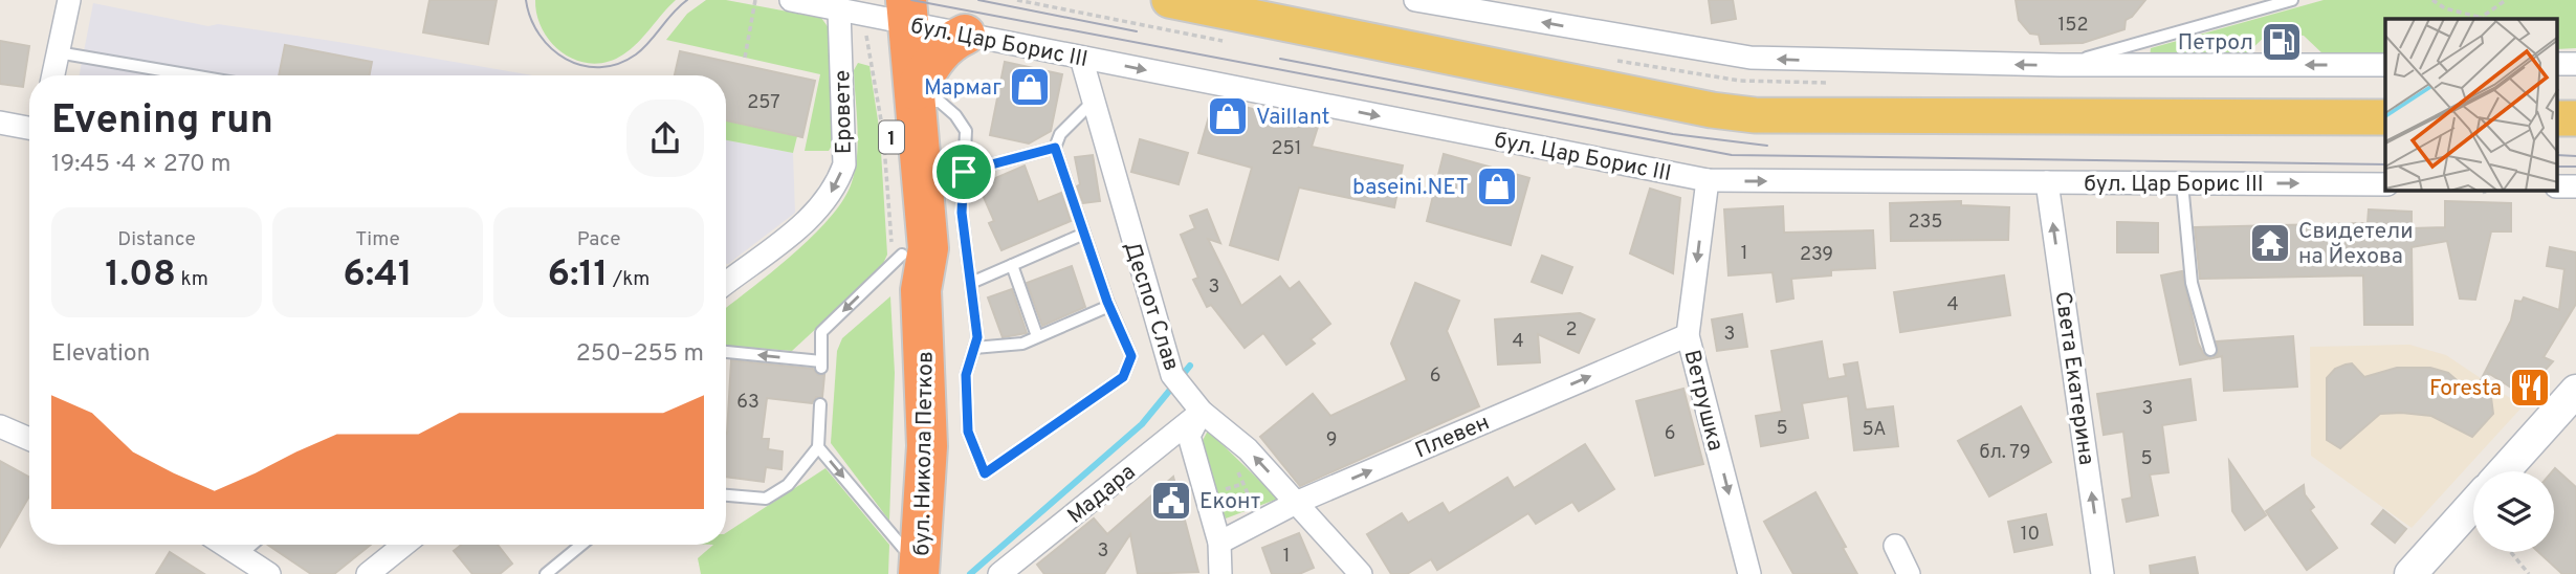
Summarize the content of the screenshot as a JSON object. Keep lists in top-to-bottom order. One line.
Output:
{"streets":{"highway":["1","бул. Никола Петков"],"street":["бул. Цар Борис III","Еровете","Деспот Слав","Света Екатерина","Ветрушка","Плевен","Мадара"]},"crossings":[["бул. Цар Борис III","Еровете"],["бул. Цар Борис III","Деспот Слав"],["бул. Цар Борис III","Света Екатерина"],["бул. Цар Борис III","Ветрушка"],["бул. Цар Борис III","бул. Никола Петков"],["Деспот Слав","Плевен"],["Деспот Слав","Мадара"],["Ветрушка","Плевен"]],"one_way":["Еровете","Света Екатерина","Ветрушка","Плевен"],"places":{"fuel station":["Петрол"],"shop":["Мармаг","Vaillant","baseini.NET"],"temple":["Свидетели на Йехова"],"restaurant":["Foresta"],"public building":["Еконт"]},"house_numbers":["152","257","251","235","1","239","3","4","2","3","4","6","63","3","5","5А","6","9","бл. 79","5","10","3","1"],"page":{"heading":["Evening run","19:45 · 4 × 270 m"],"stats":[["Distance","1.08 km"],["Time","6:41"],["Pace","6:11 /km"]],"chart":["Elevation","250–255 m"]}}
